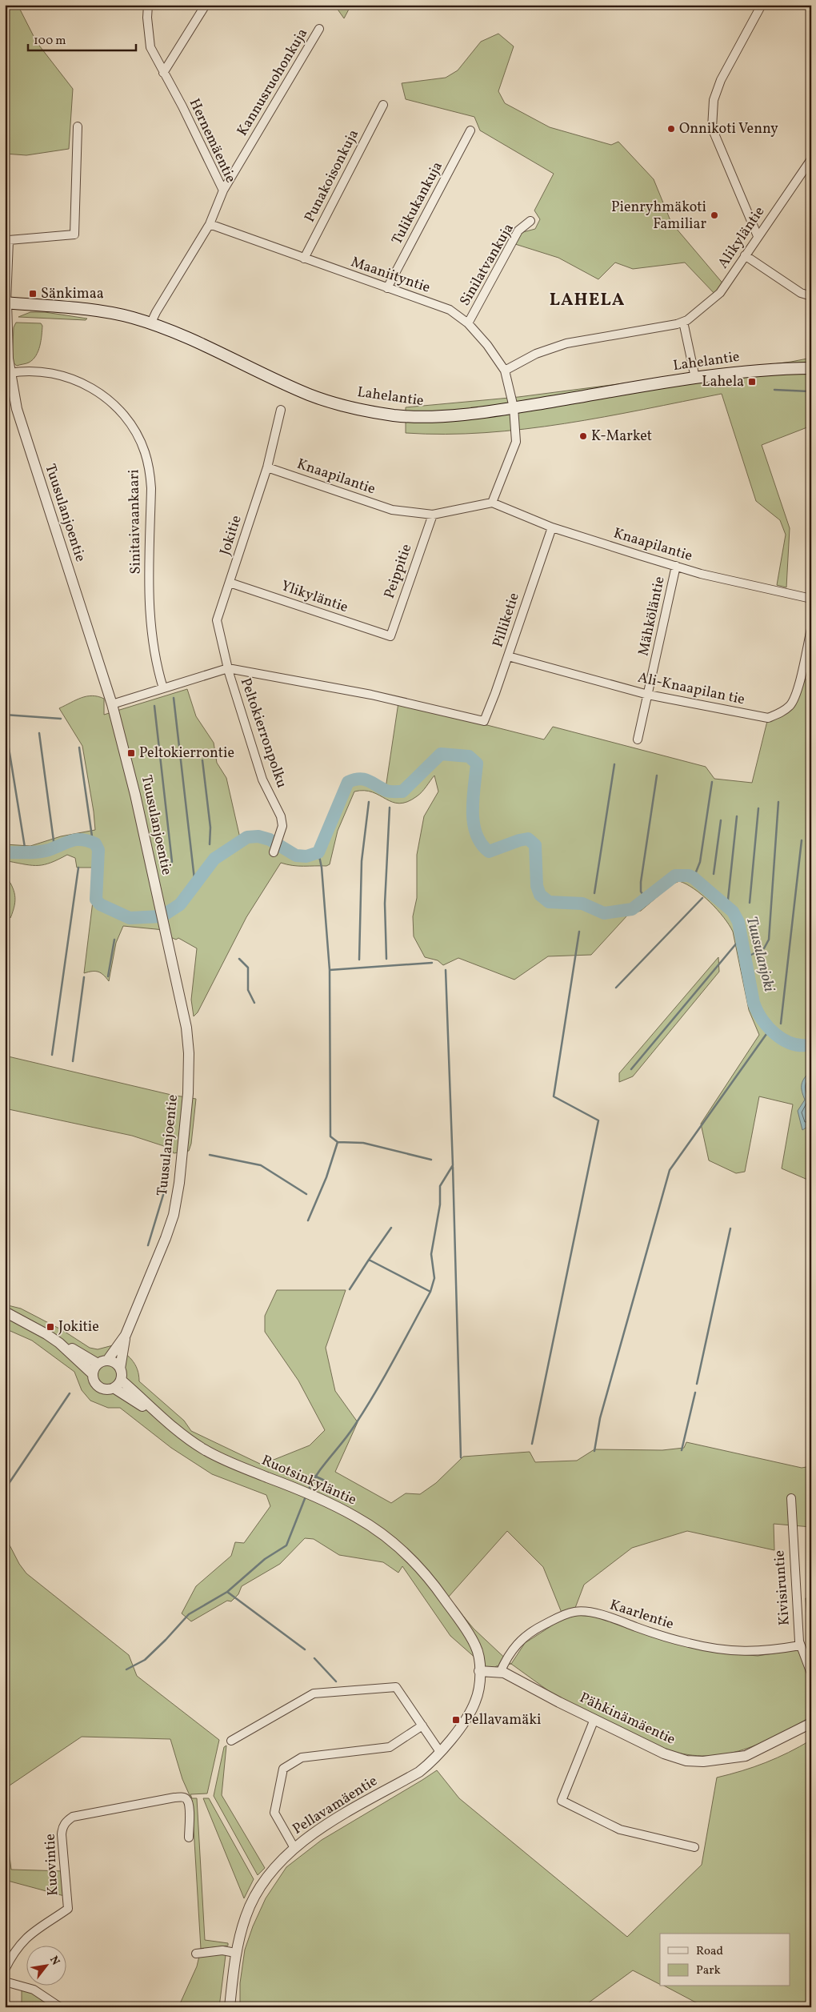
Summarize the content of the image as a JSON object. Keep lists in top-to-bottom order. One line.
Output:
{"streets":{"main road":["Lahelantie"],"street":["Kannusruohonkuja","Hernemäentie","Punakoisonkuja","Tulikukankuja","Alikyläntie","Sinilatvankuja","Maaniityntie","Knaapilantie","Tuusulanjoentie","Sinitaivaankaari","Jokitie","Peippitie","Ylikyläntie","Mähköläntie","Pilliketie","Ali-Knaapilan tie","Peltokierronpolku","Ruotsinkyläntie","Kivisiruntie","Kaarlentie","Pähkinämäentie","Pellavamäentie","Kuovintie"]},"crossings":[["Kannusruohonkuja","Hernemäentie"],["Hernemäentie","Maaniityntie"],["Hernemäentie","Lahelantie"],["Punakoisonkuja","Maaniityntie"],["Tulikukankuja","Maaniityntie"],["Alikyläntie","Maaniityntie"],["Sinilatvankuja","Maaniityntie"],["Maaniityntie","Lahelantie"],["Lahelantie","Tuusulanjoentie"],["Knaapilantie","Jokitie"],["Knaapilantie","Peippitie"],["Knaapilantie","Mähköläntie"],["Knaapilantie","Pilliketie"],["Tuusulanjoentie","Sinitaivaankaari"],["Tuusulanjoentie","Ruotsinkyläntie"],["Jokitie","Ylikyläntie"],["Jokitie","Pilliketie"],["Jokitie","Peltokierronpolku"],["Peippitie","Ylikyläntie"],["Mähköläntie","Ali-Knaapilan tie"],["Pilliketie","Ali-Knaapilan tie"],["Pilliketie","Peltokierronpolku"],["Ruotsinkyläntie","Pähkinämäentie"],["Ruotsinkyläntie","Pellavamäentie"],["Kivisiruntie","Kaarlentie"],["Kaarlentie","Pähkinämäentie"],["Pähkinämäentie","Pellavamäentie"]],"districts":["LAHELA"],"water":["Tuusulanjoki"],"places":{"other":["Onnikoti Venny","Pienryhmäkoti Familiar","K-Market"],"transit":["Sänkimaa","Lahela","Peltokierrontie","Jokitie","Pellavamäki"]},"legend":["Road","Park"],"scale_bar":"100 m","north":"top right"}
